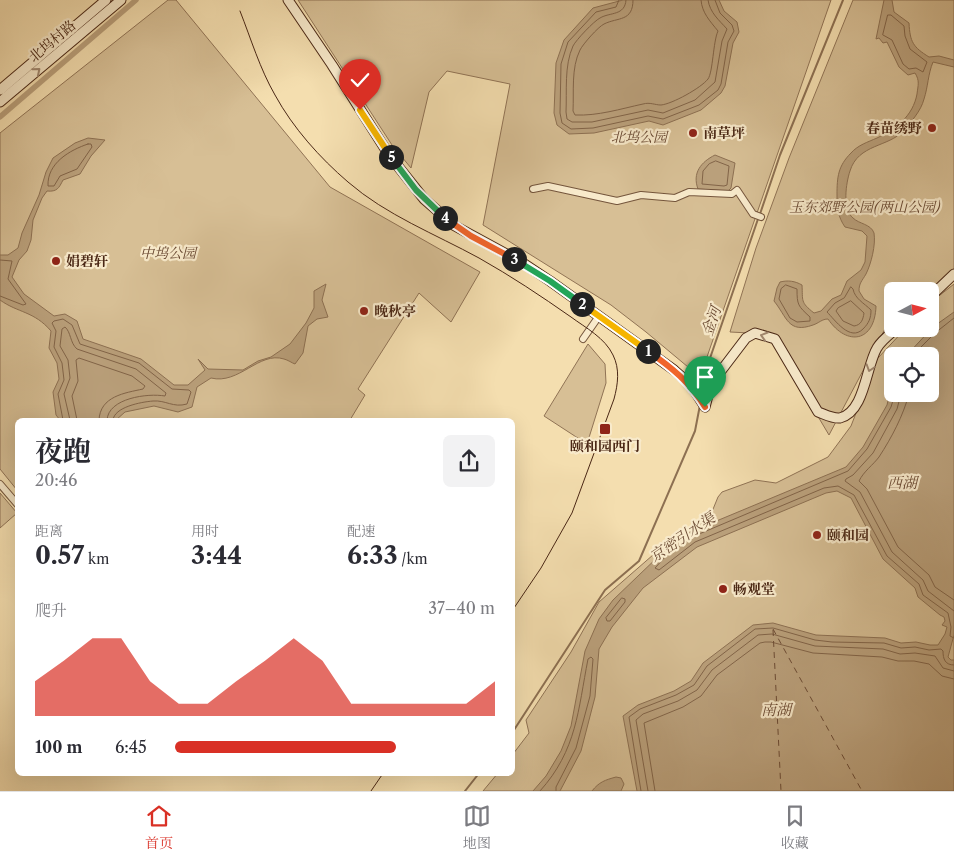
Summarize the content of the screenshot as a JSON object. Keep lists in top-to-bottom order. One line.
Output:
{"streets":{"street":["北坞村路"]},"water":["金河","西湖","京密引水渠","南湖"],"parks":["北坞公园","玉东郊野公园(两山公园)","中坞公园"],"places":{"other":["春苗绣野","南草坪","娟碧轩","晚秋亭","颐和园","畅观堂"],"transit":["颐和园西门"]},"north":"right","page":{"pins":["5","4","3","2","1"],"heading":["夜跑","20:46"],"stats":[["距离","0.57 km"],["用时","3:44"],["配速","6:33 /km"]],"chart":["爬升","37–40 m"],"list":[{"name":"100 m","note":"6:45"}],"tabs":["首页","地图","收藏"]}}
